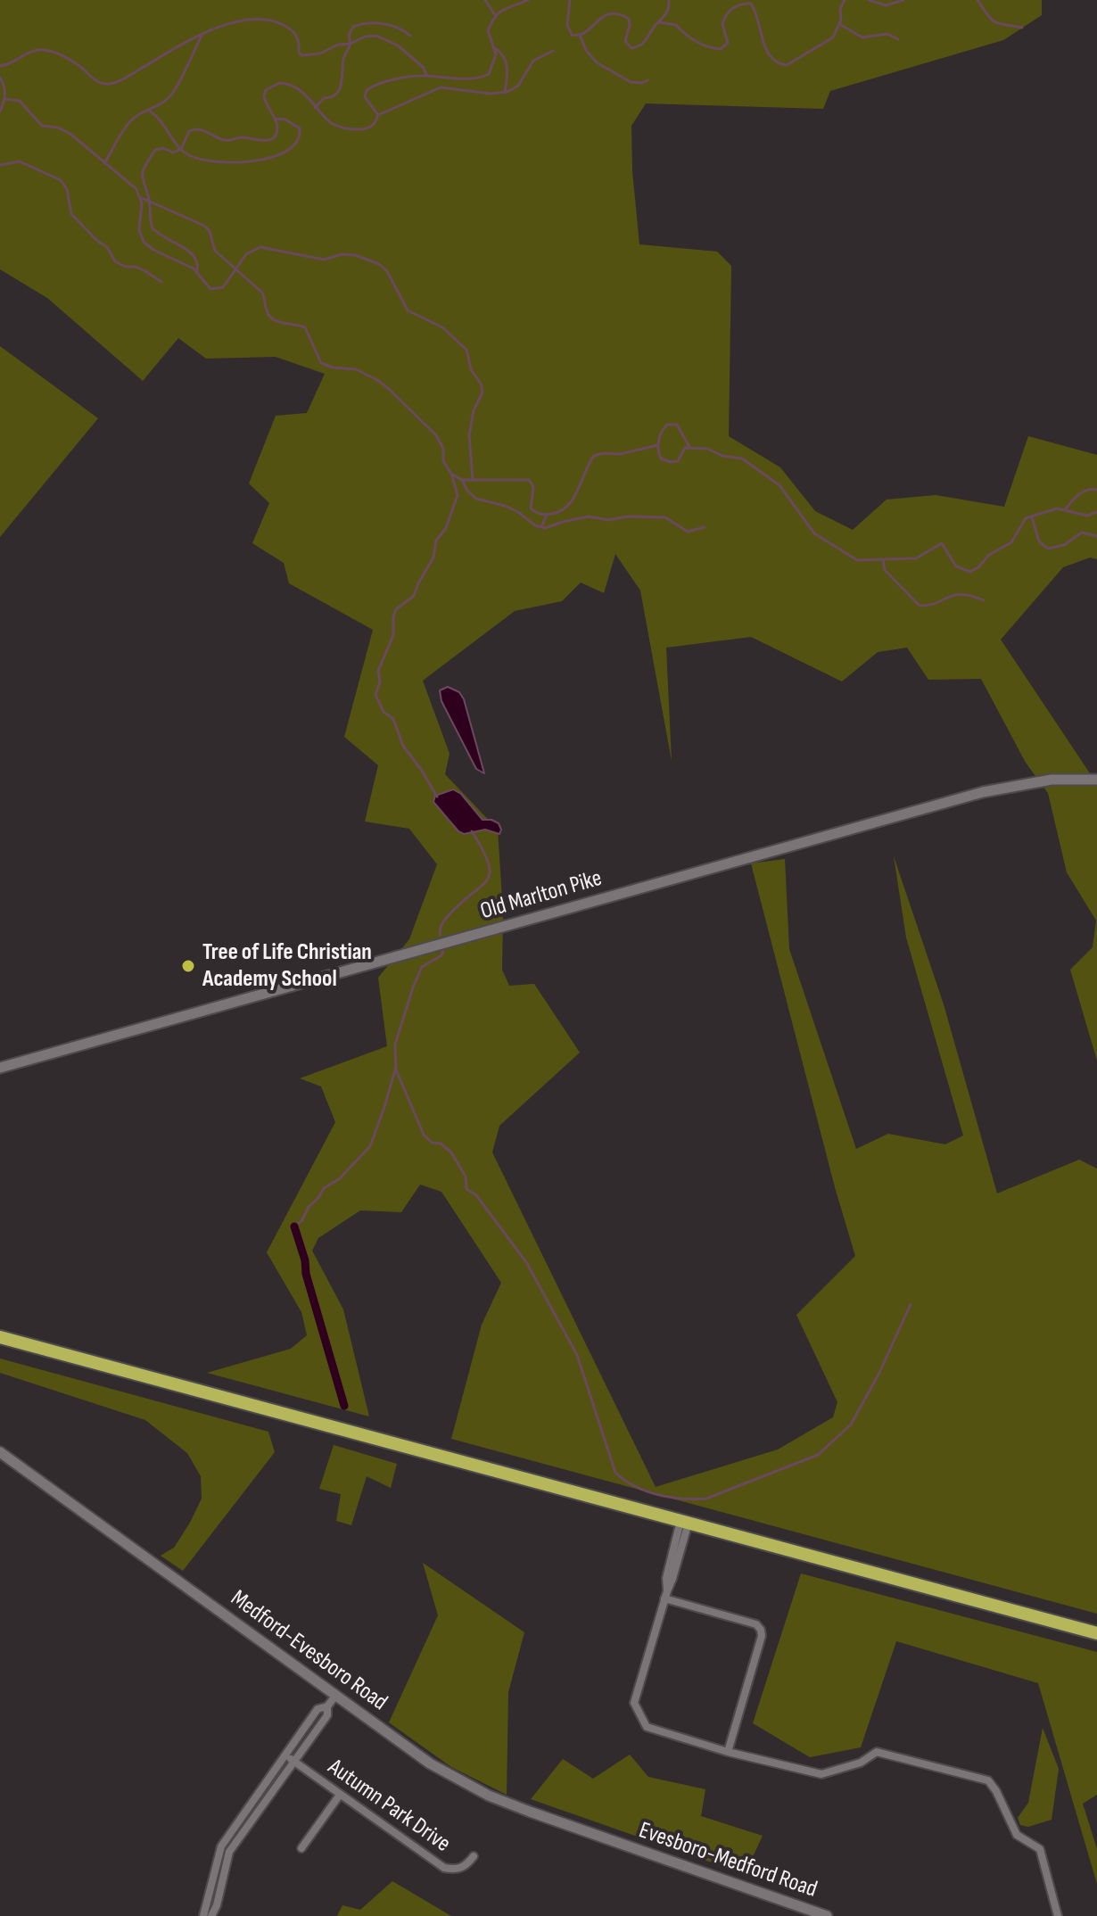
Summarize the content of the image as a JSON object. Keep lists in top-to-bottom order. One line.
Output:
{"streets":{"street":["Old Marlton Pike","Medford-Evesboro Road","Autumn Park Drive","Evesboro-Medford Road"]},"crossings":[["Medford-Evesboro Road","Evesboro-Medford Road"]],"places":["Tree of Life Christian Academy School"]}
